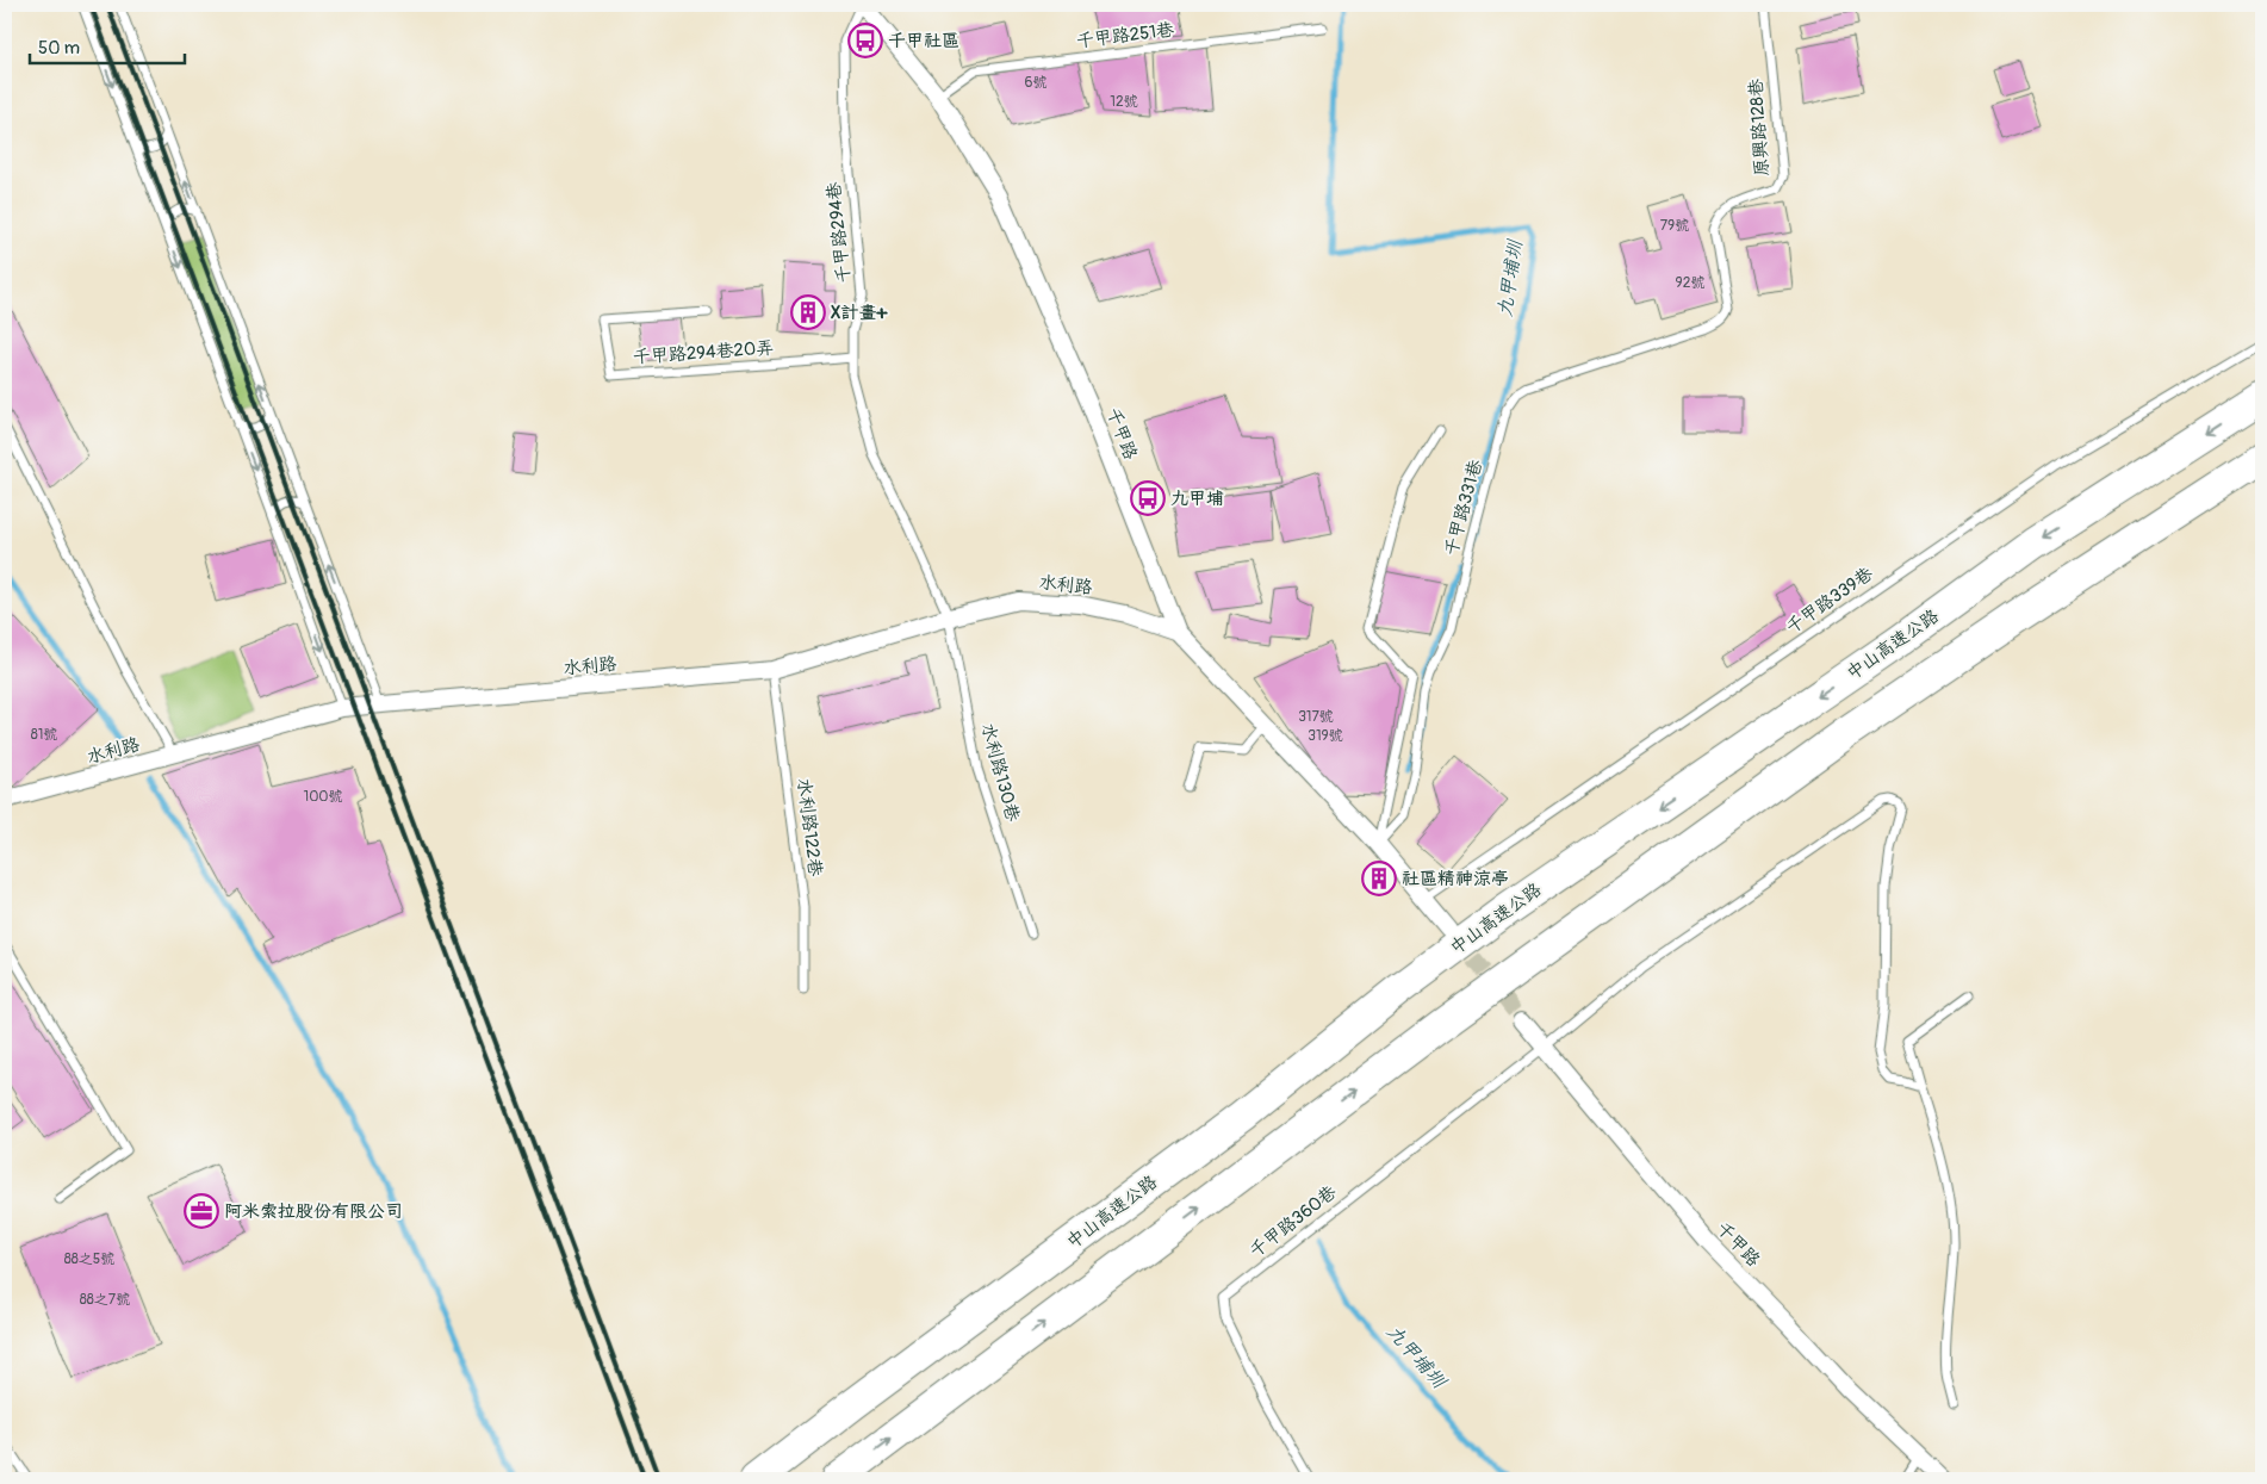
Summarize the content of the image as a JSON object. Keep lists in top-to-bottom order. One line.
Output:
{"streets":{"highway":["中山高速公路"],"street":["千甲路","水利路"],"lane":["千甲路251巷","原興路128巷","千甲路294巷","千甲路294巷20弄","千甲路331巷","千甲路339巷","水利路130巷","水利路122巷","千甲路360巷"]},"crossings":[["千甲路251巷","千甲路"],["原興路128巷","千甲路331巷"],["千甲路294巷","千甲路294巷20弄"],["千甲路294巷","千甲路"],["千甲路294巷","水利路"],["千甲路294巷","水利路130巷"],["千甲路","千甲路331巷"],["千甲路","水利路"],["千甲路","千甲路339巷"],["千甲路","千甲路360巷"],["水利路","水利路130巷"],["水利路","水利路122巷"]],"water":["九甲埔圳"],"places":{"bus stop":["千甲社區","九甲埔"],"building":["X計畫+","社區精神涼亭"],"office":["阿米索拉股份有限公司"]},"house_numbers":["6號","12號","79號","92號","317號","81號","319號","100號","88之5號","88之7號"],"scale_bar":"50 m"}
